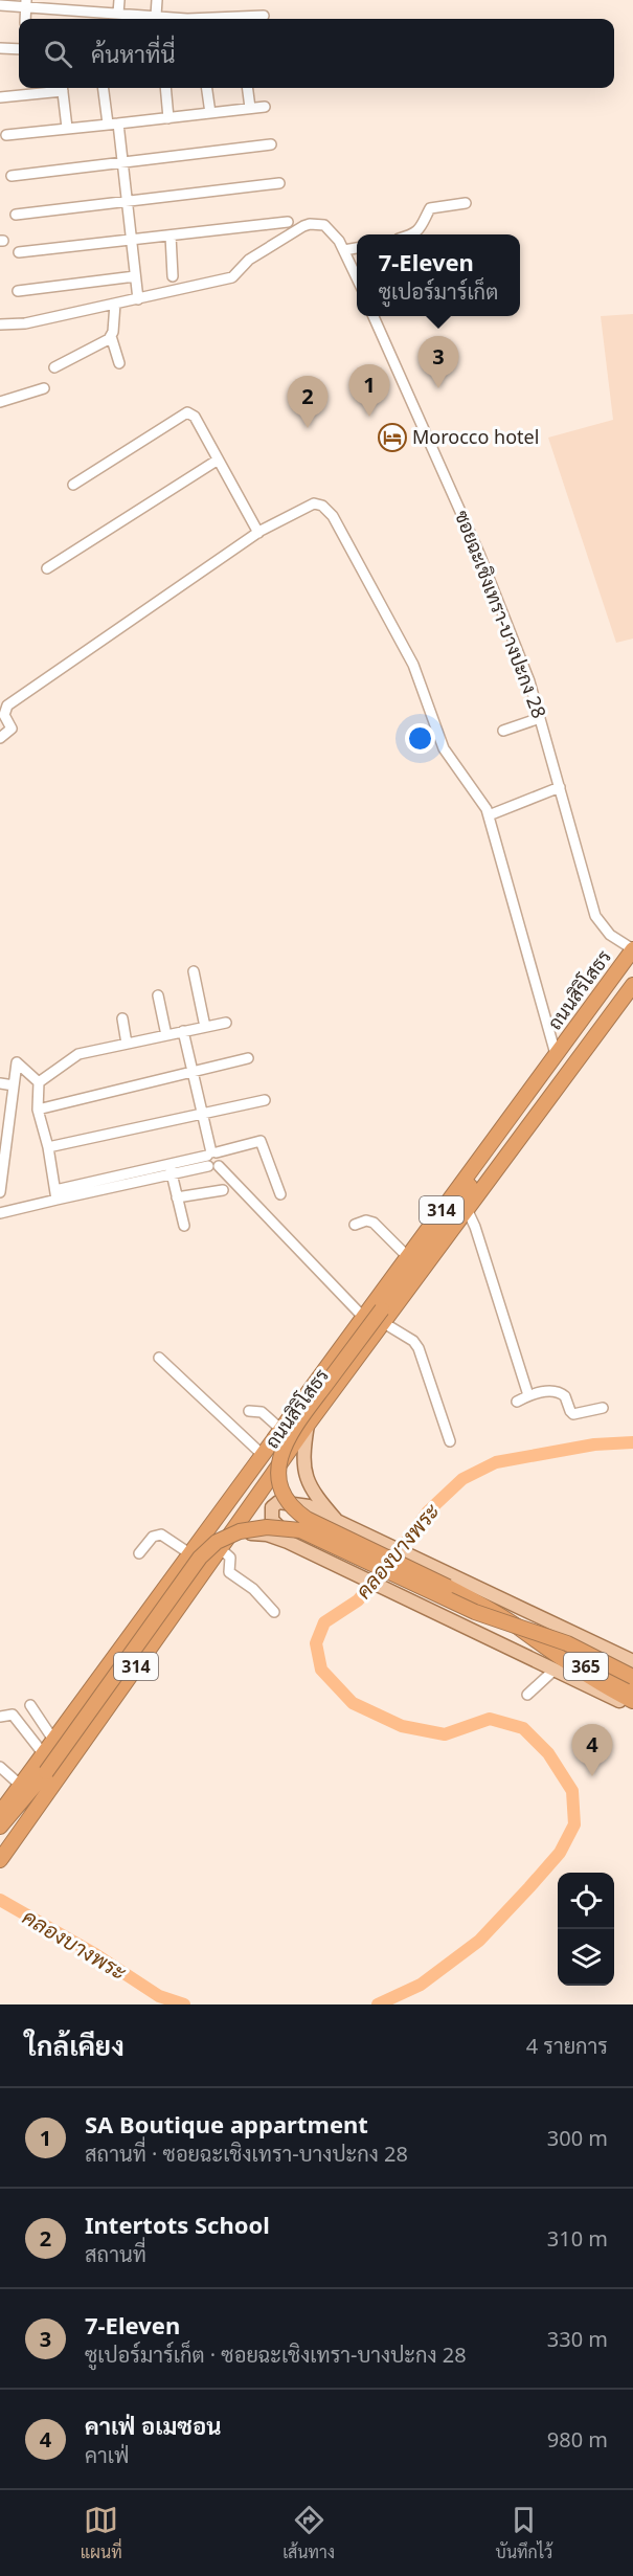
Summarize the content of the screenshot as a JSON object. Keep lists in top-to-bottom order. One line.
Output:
{"streets":{"highway":["ถนนสิริโสธร","314","365"],"street":["ซอยฉะเชิงเทรา-บางปะกง 28"]},"crossings":[["ซอยฉะเชิงเทรา-บางปะกง 28","ถนนสิริโสธร"],["ถนนสิริโสธร","365"]],"water":["คลองบางพระ"],"places":{"hotel":["Morocco hotel"]},"page":{"search":"ค้นหาที่นี่","popup":["7-Eleven","ซูเปอร์มาร์เก็ต"],"pins":["3","1","2","4"],"heading":["ใกล้เคียง","4 รายการ"],"list":[{"mark":"1","name":"SA Boutique appartment","note":"สถานที่ · ซอยฉะเชิงเทรา-บางปะกง 28","value":"300 m"},{"mark":"2","name":"Intertots School","note":"สถานที่","value":"310 m"},{"mark":"3","name":"7-Eleven","note":"ซูเปอร์มาร์เก็ต · ซอยฉะเชิงเทรา-บางปะกง 28","value":"330 m"},{"mark":"4","name":"คาเฟ่ อเมซอน","note":"คาเฟ่","value":"980 m"}],"nav":["แผนที่","เส้นทาง","บันทึกไว้"]}}
